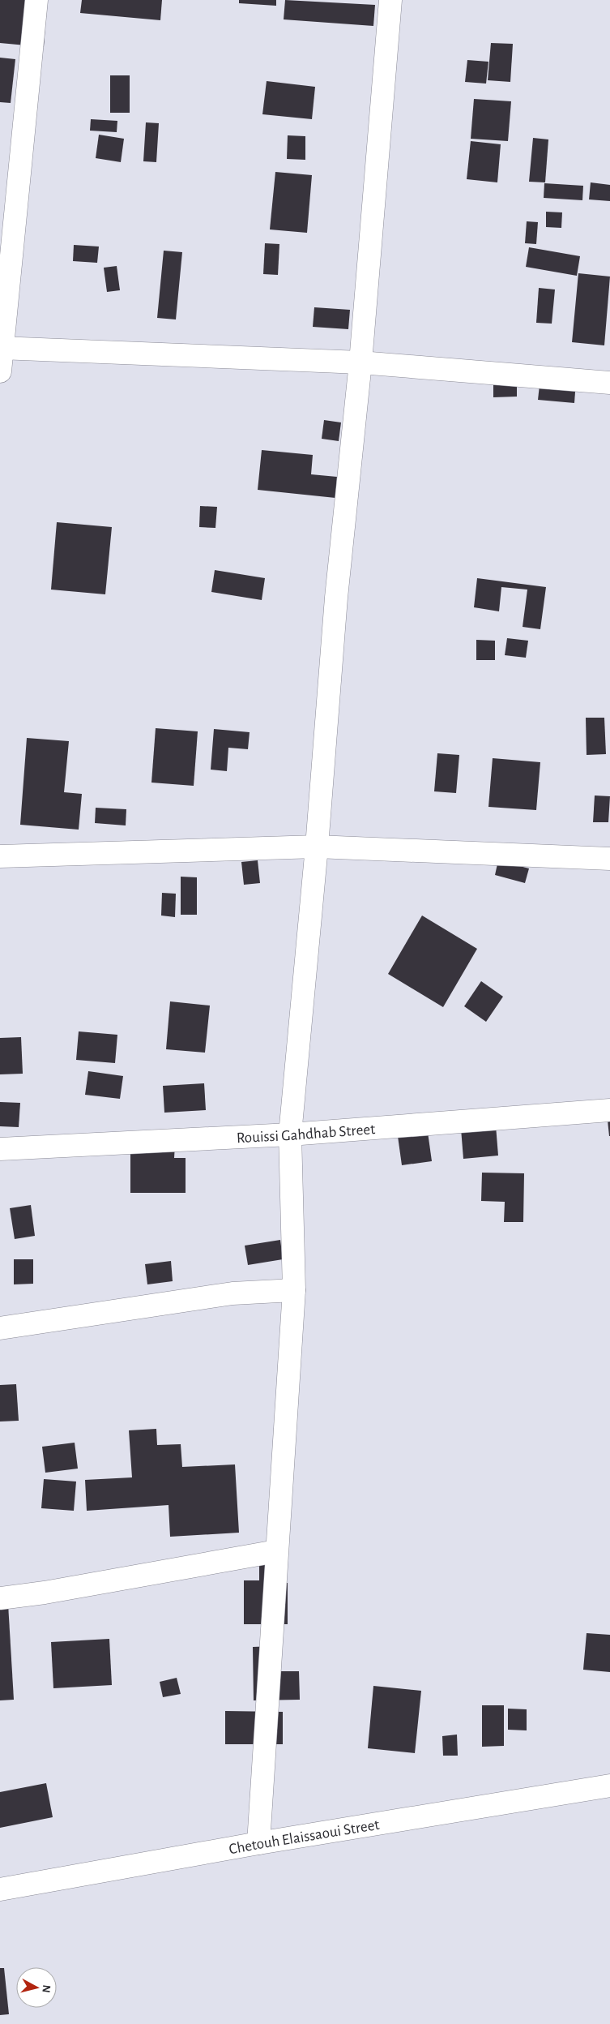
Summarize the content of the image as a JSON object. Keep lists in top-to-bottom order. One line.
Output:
{"streets":{"street":["Rouissi Gahdhab Street","Chetouh Elaissaoui Street"]},"north":"right"}
